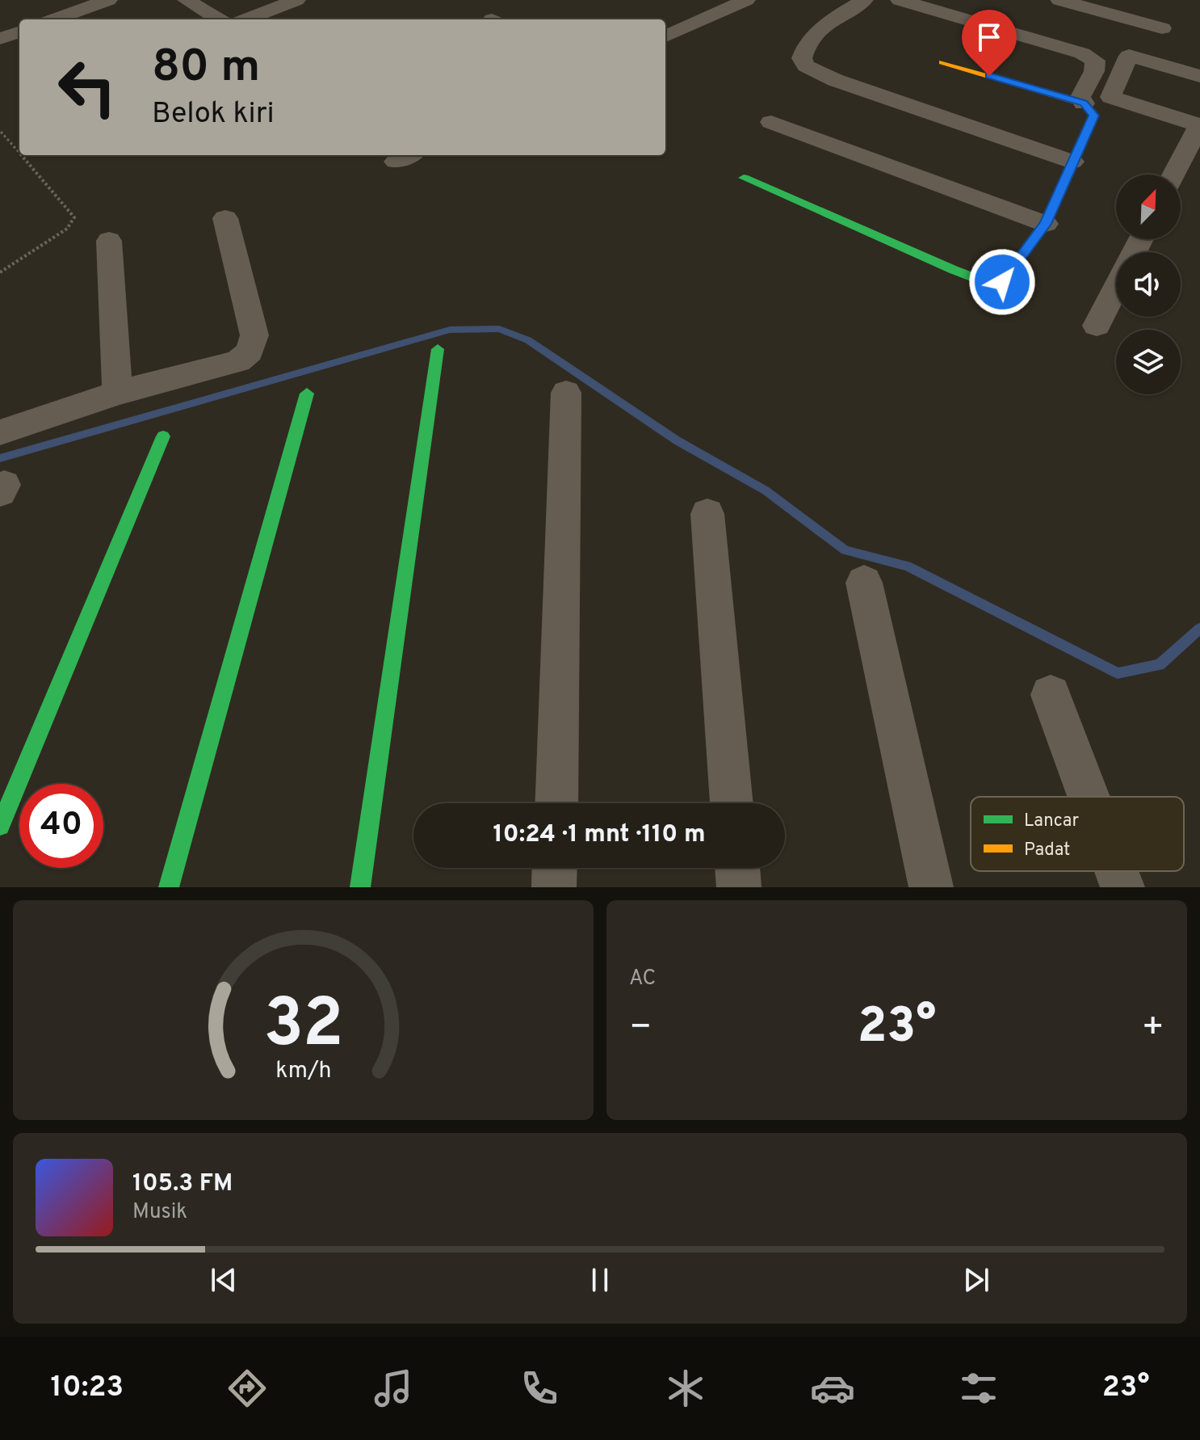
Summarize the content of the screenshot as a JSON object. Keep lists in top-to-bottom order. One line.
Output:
{"legend":["Lancar","Padat"],"north":"top right","page":{"turn":["80 m","Belok kiri"],"limit":"40","trip":"10:24 · 1 mnt · 110 m","tile":"AC","heat":["−","23°","+"],"song":["105.3 FM","Musik"],"tabs":["10:23","23°"],"gauge":["32","km/h"]}}
